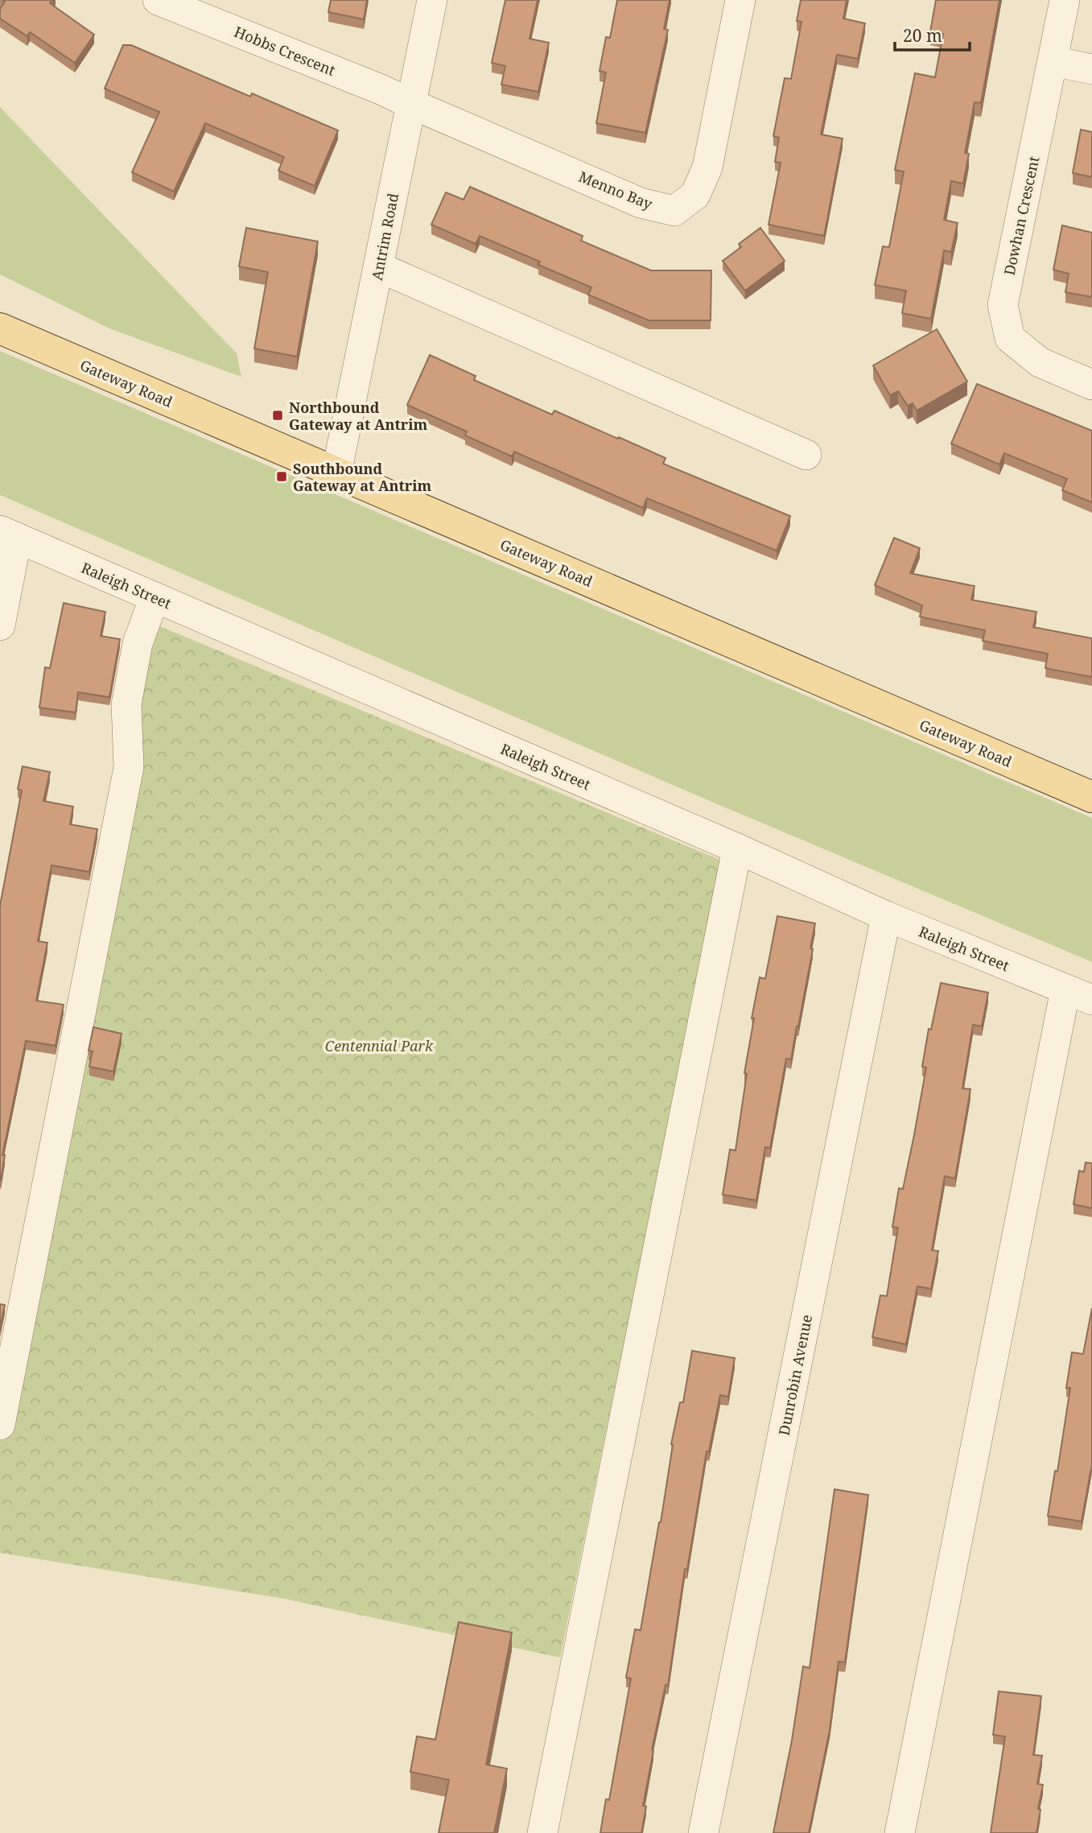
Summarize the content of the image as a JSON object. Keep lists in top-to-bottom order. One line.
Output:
{"streets":{"main road":["Gateway Road"],"street":["Hobbs Crescent","Menno Bay","Dowhan Crescent","Antrim Road","Raleigh Street","Dunrobin Avenue"]},"crossings":[["Hobbs Crescent","Menno Bay"],["Hobbs Crescent","Antrim Road"],["Menno Bay","Antrim Road"],["Antrim Road","Gateway Road"],["Raleigh Street","Dunrobin Avenue"]],"parks":["Centennial Park"],"places":{"transit":["Northbound Gateway at Antrim","Southbound Gateway at Antrim"]},"scale_bar":"20 m"}
